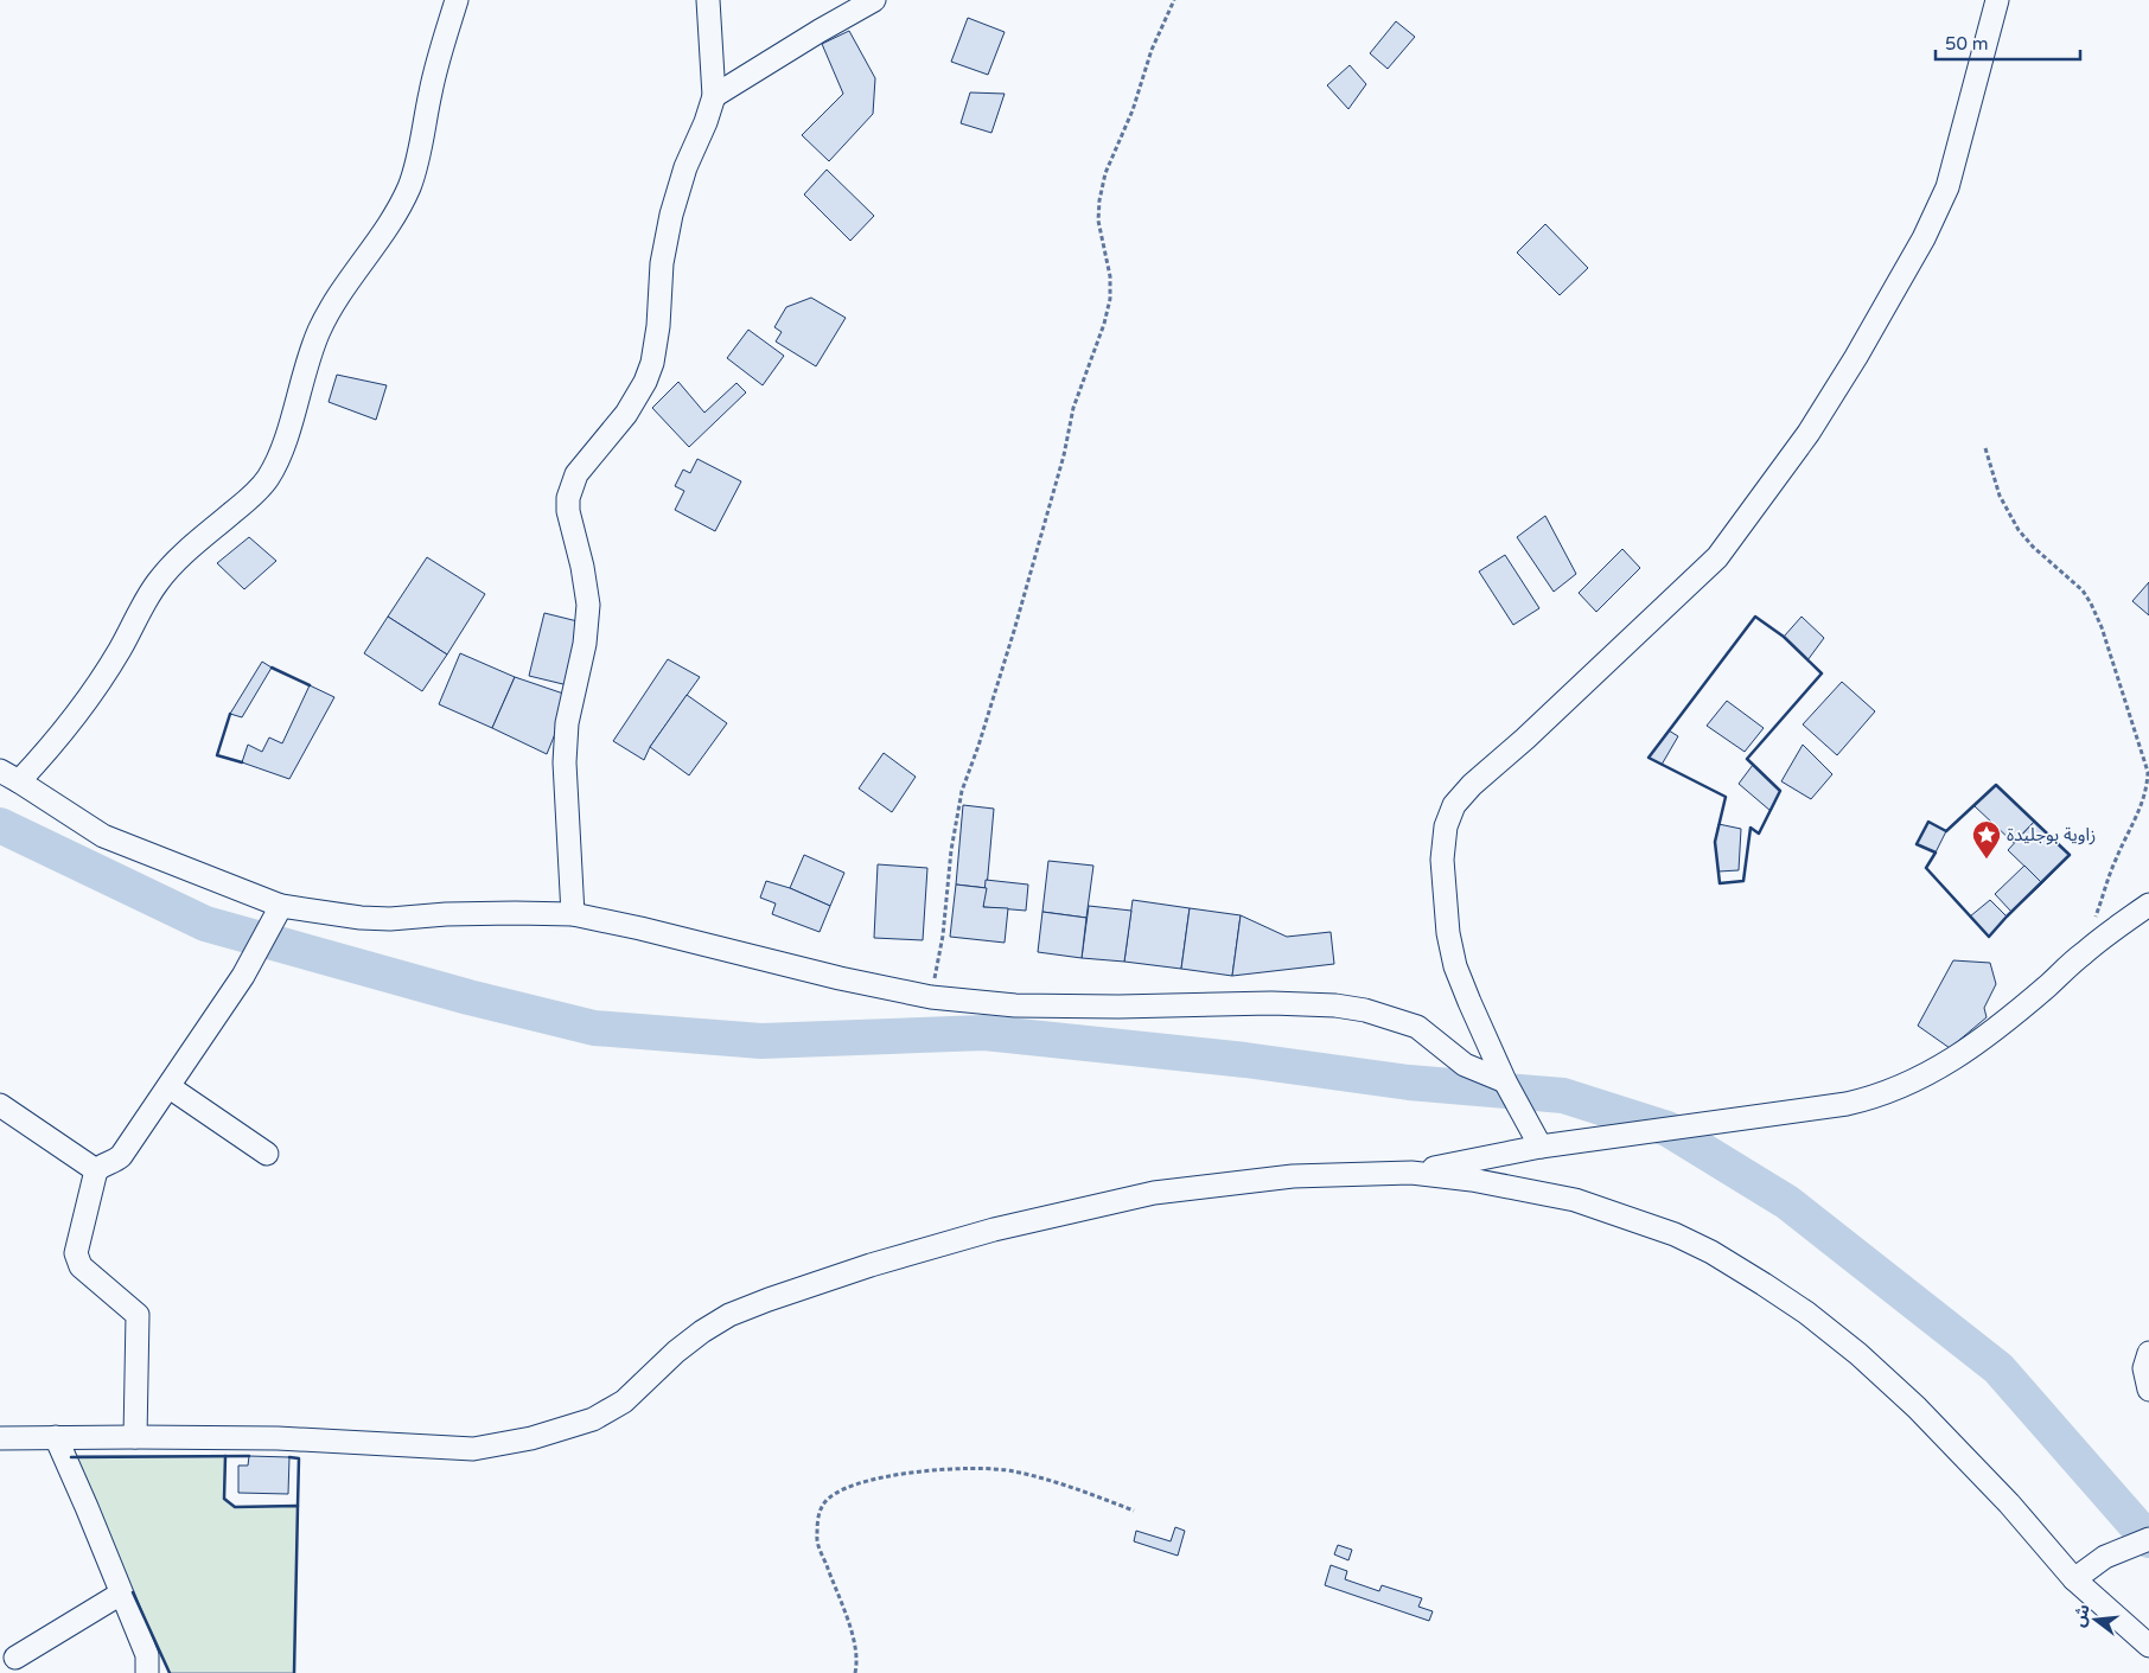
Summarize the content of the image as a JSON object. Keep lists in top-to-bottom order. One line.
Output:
{"places":{"place":["زاوية بوجليدة"]},"scale_bar":"50 m","north":"left"}
